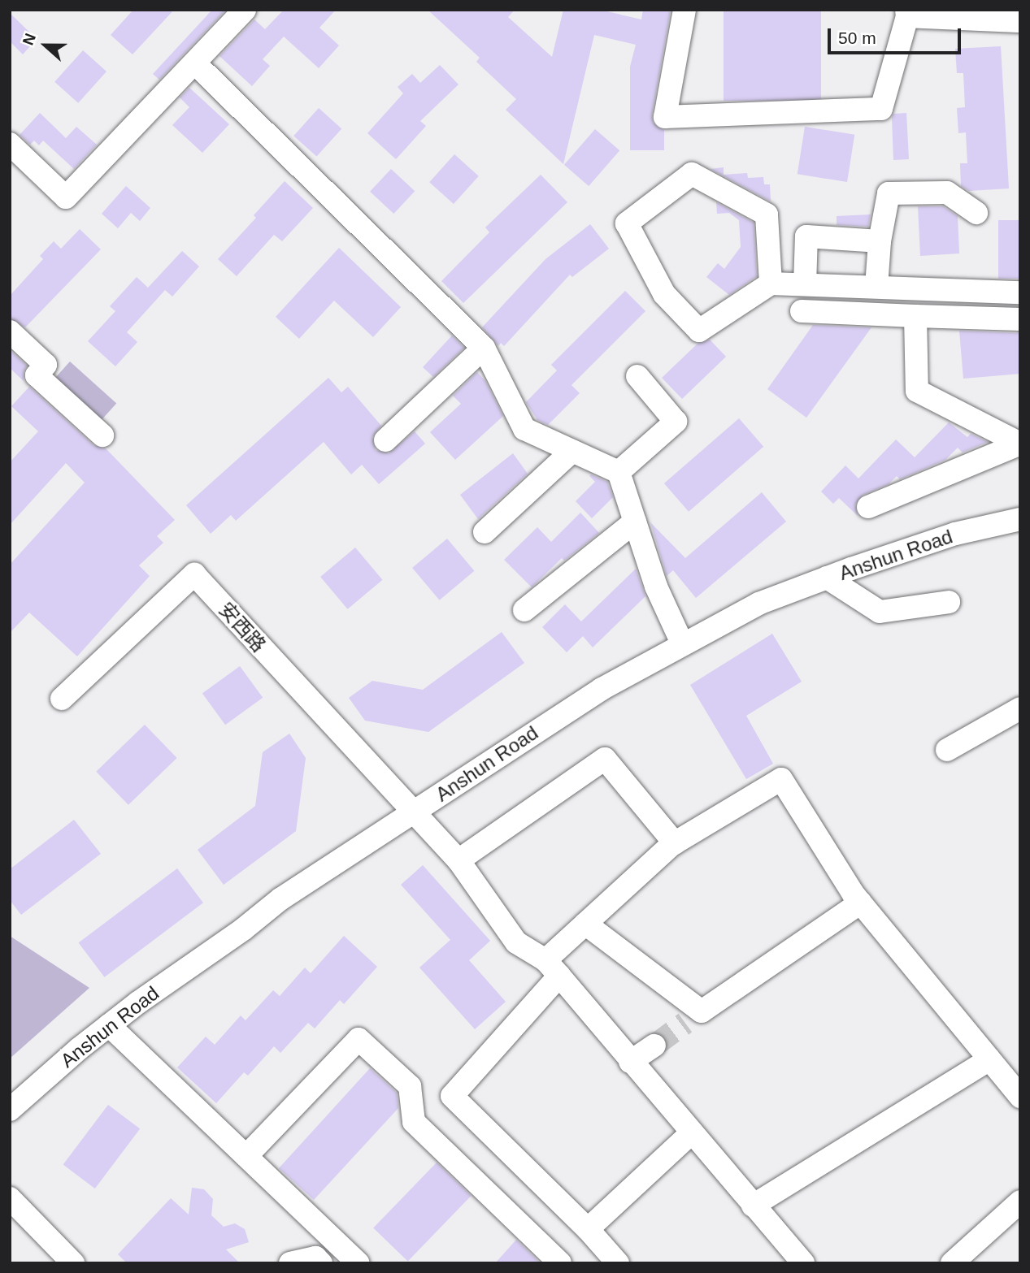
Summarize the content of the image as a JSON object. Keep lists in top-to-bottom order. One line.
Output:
{"streets":{"street":["Anshun Road","安西路"]},"crossings":[["Anshun Road","安西路"]],"scale_bar":"50 m","north":"left"}
